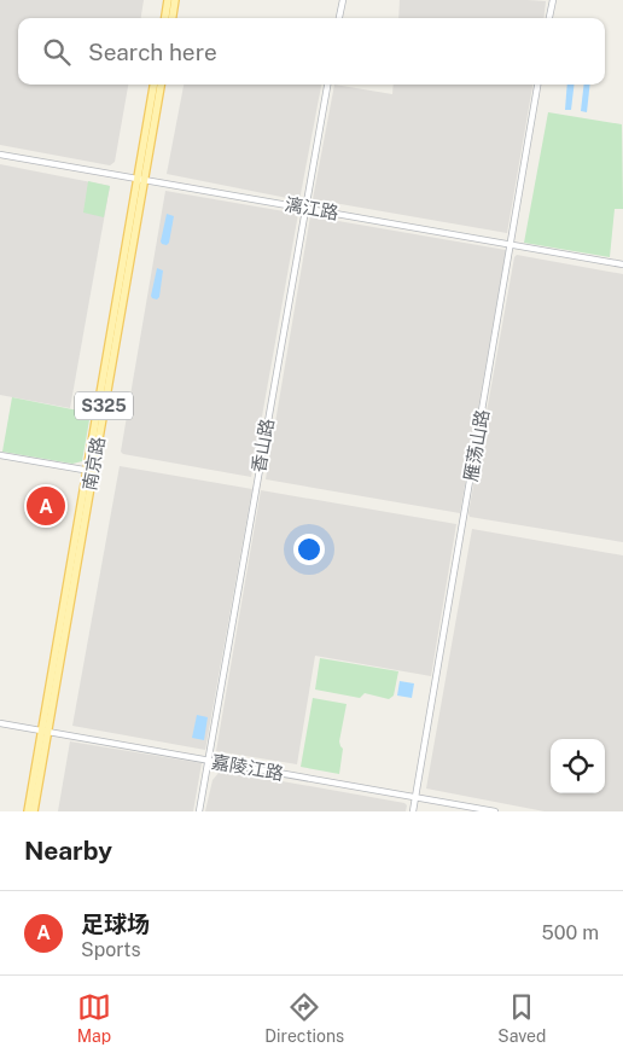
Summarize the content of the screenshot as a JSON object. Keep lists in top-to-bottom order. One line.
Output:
{"streets":{"main road":["S325","南京路"],"street":["漓江路","香山路","雁荡山路","嘉陵江路"]},"crossings":[["漓江路","香山路"],["漓江路","雁荡山路"],["漓江路","南京路"],["香山路","嘉陵江路"],["雁荡山路","嘉陵江路"],["南京路","嘉陵江路"]],"page":{"search":"Search here","pins":"A","heading":"Nearby","list":[{"mark":"A","name":"足球场","note":"Sports","value":"500 m"}],"nav":["Map","Directions","Saved"]}}
